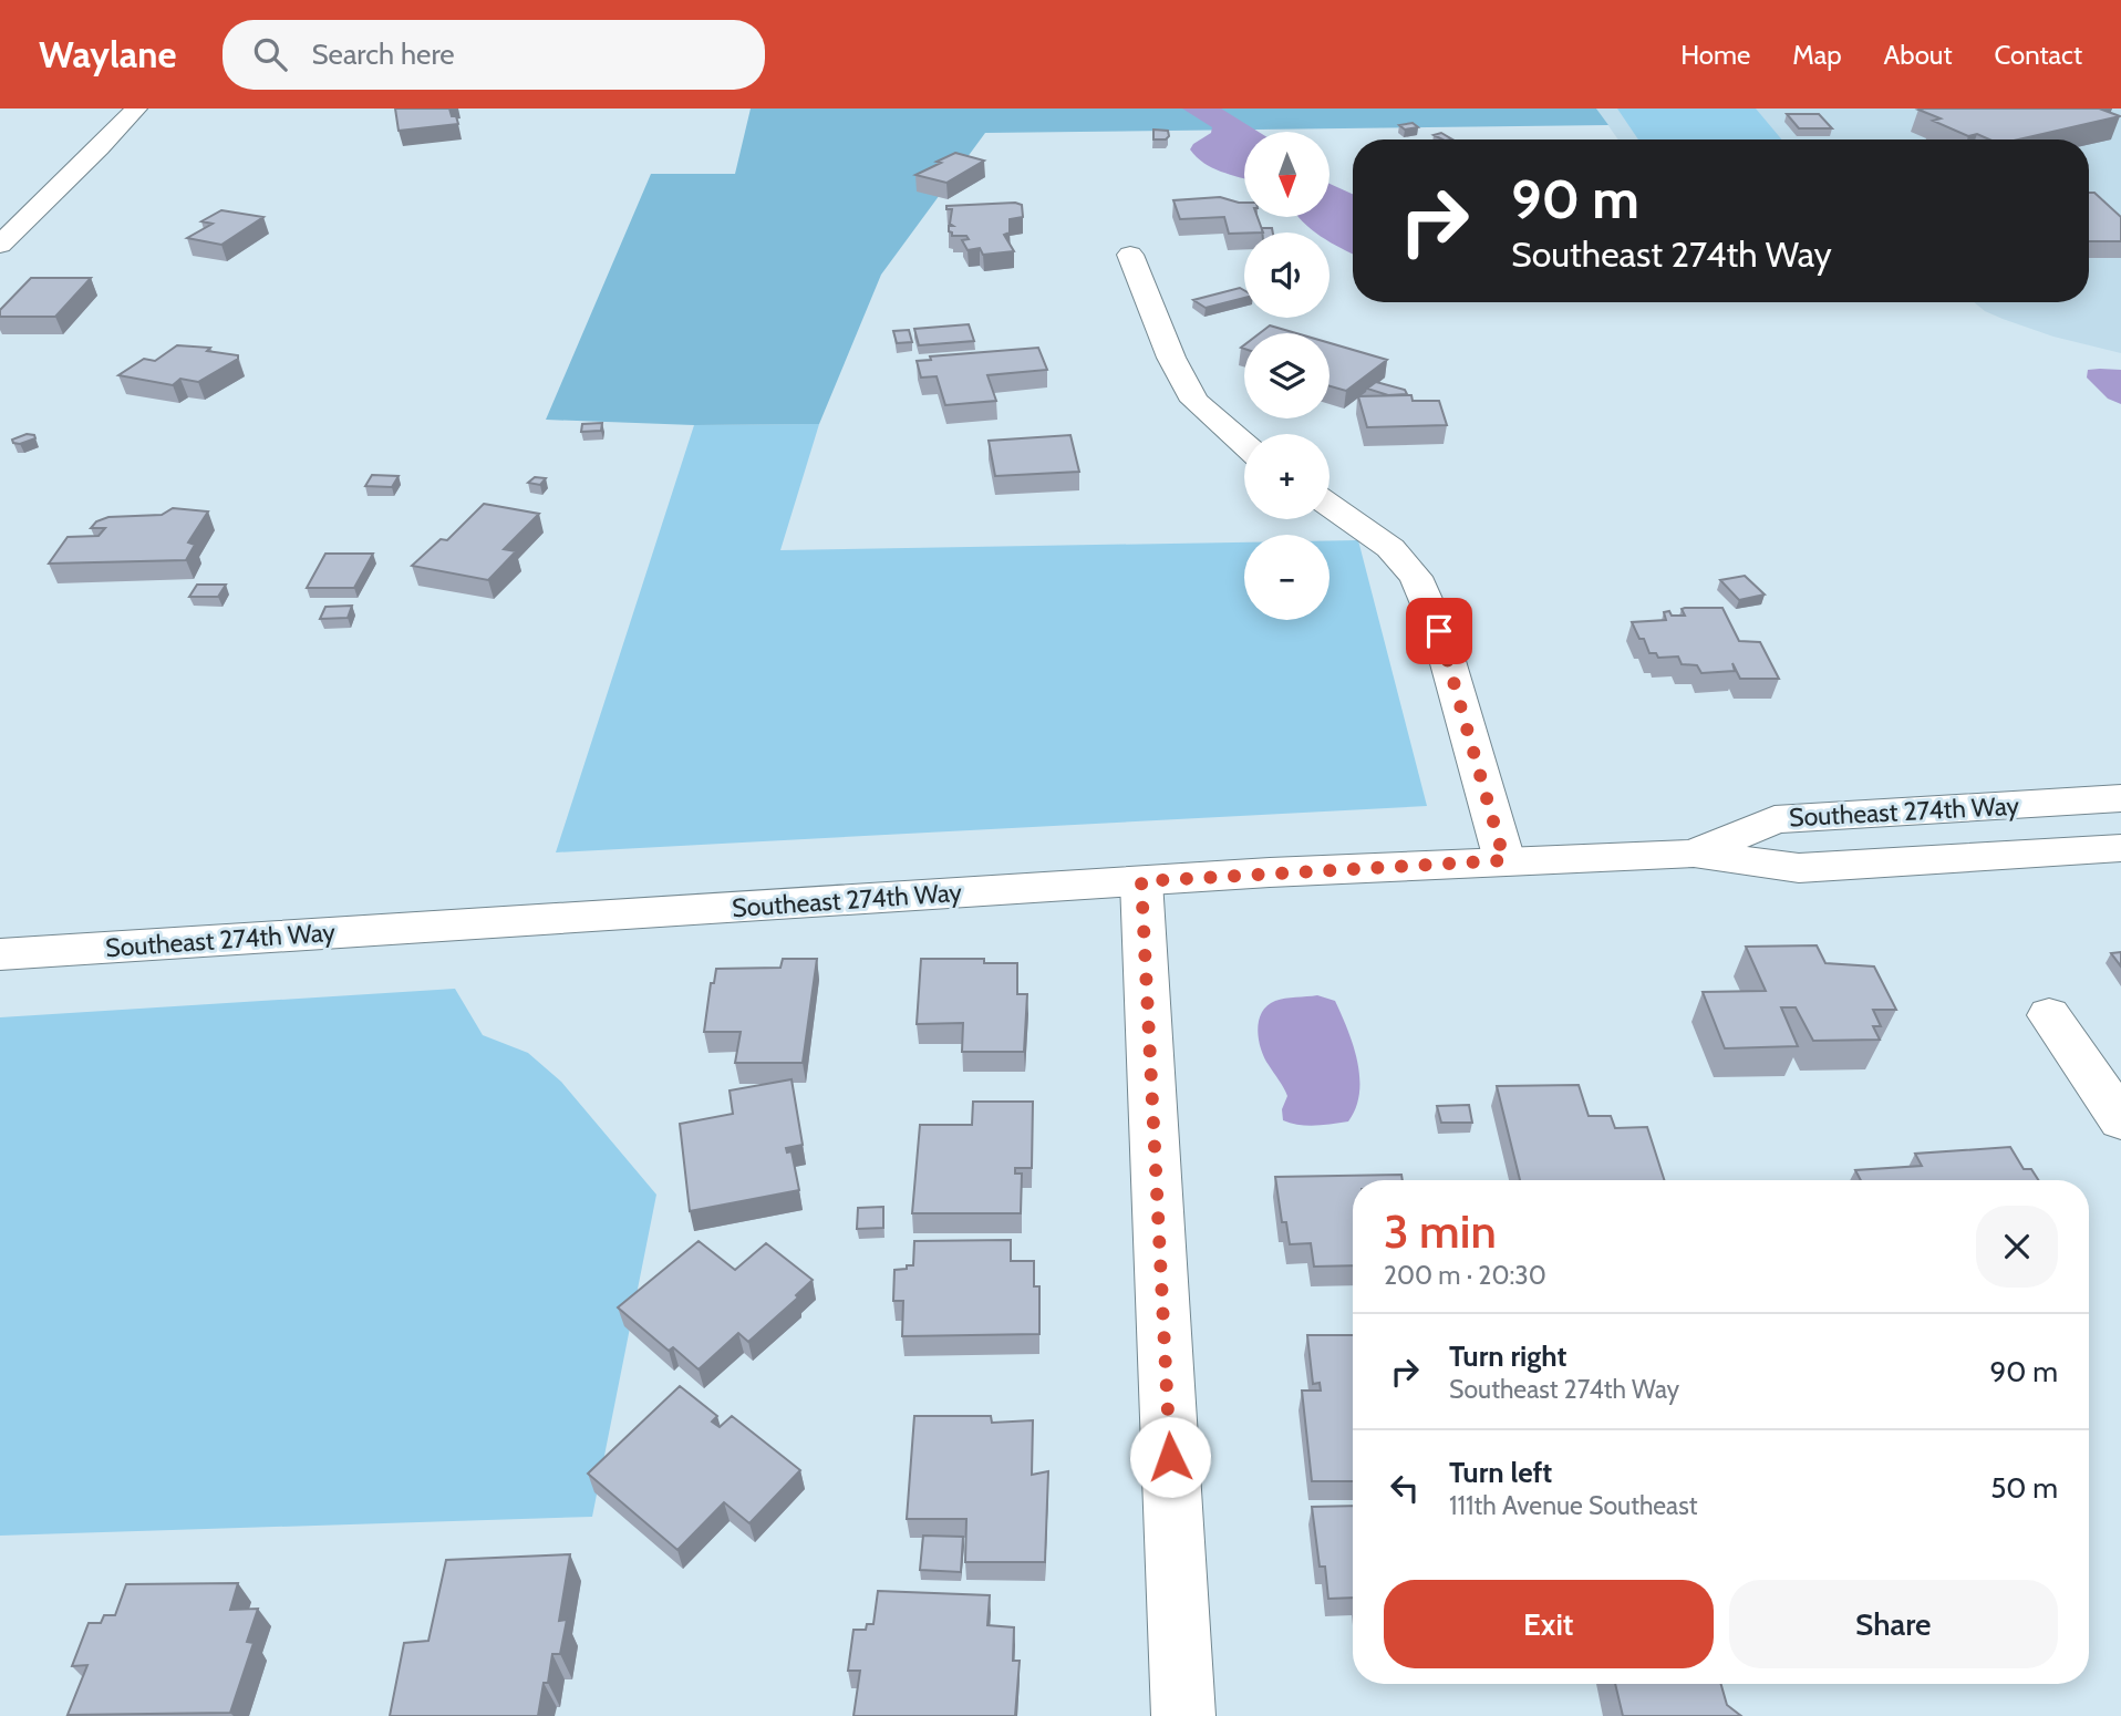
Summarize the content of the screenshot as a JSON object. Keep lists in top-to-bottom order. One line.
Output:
{"streets":{"street":["Southeast 274th Way"]},"north":"bottom","page":{"header":"Waylane","search":"Search here","nav":["Home","Map","About","Contact"],"map_buttons":["+","−"],"turn":["90 m","Southeast 274th Way"],"heading":["3 min","200 m · 20:30"],"list":[{"name":"Turn right","note":"Southeast 274th Way","value":"90 m"},{"name":"Turn left","note":"111th Avenue Southeast","value":"50 m"}],"buttons":["Exit","Share"]}}
